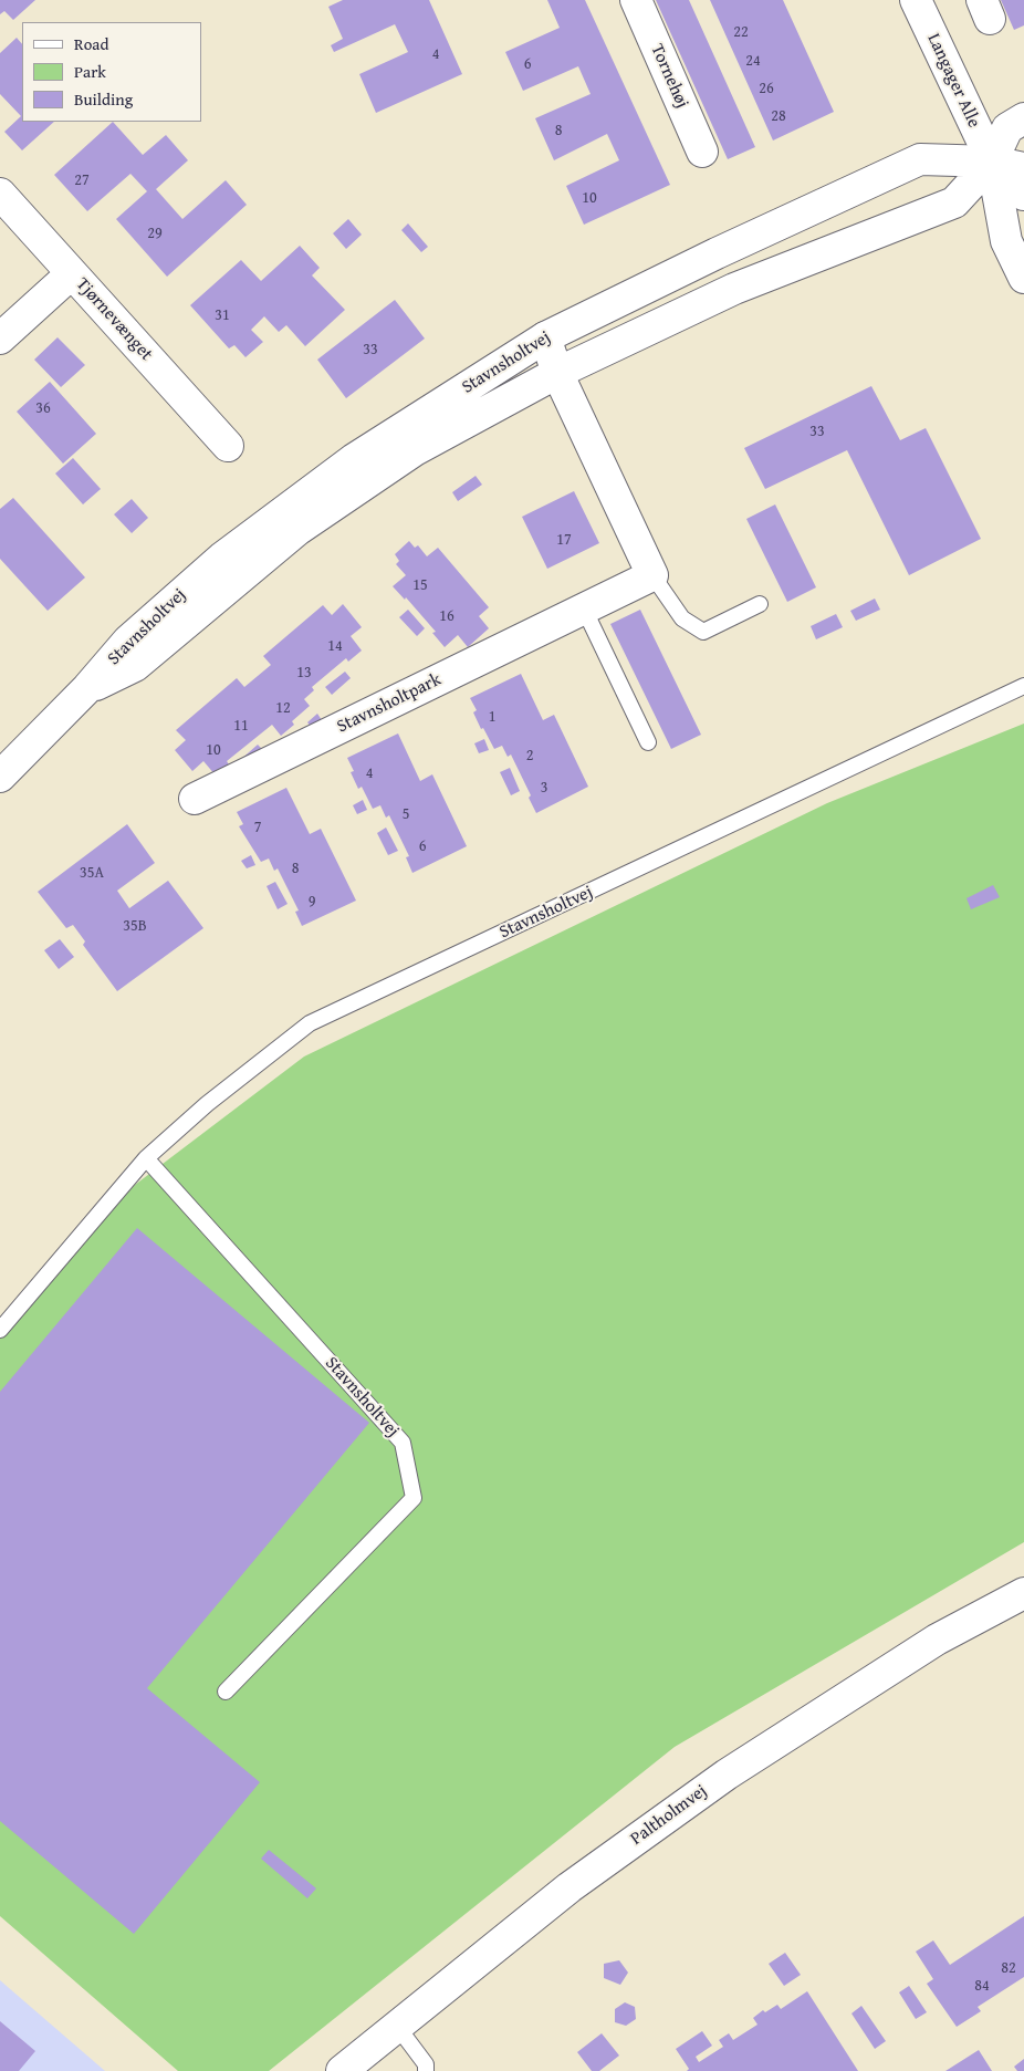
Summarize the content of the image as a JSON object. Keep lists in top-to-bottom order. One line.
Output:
{"streets":{"street":["Tornehøj","Langager Alle","Tjørnevænget","Stavnsholtvej","Stavnsholtpark","Paltholmvej"]},"crossings":[["Langager Alle","Stavnsholtvej"]],"house_numbers":["22","4","24","6","26","28","8","27","10","29","31","33","36","33","17","15","16","14","13","12","1","11","10","2","4","3","5","7","6","8","35A","9","35B","82","84"],"legend":["Road","Park","Building"]}
